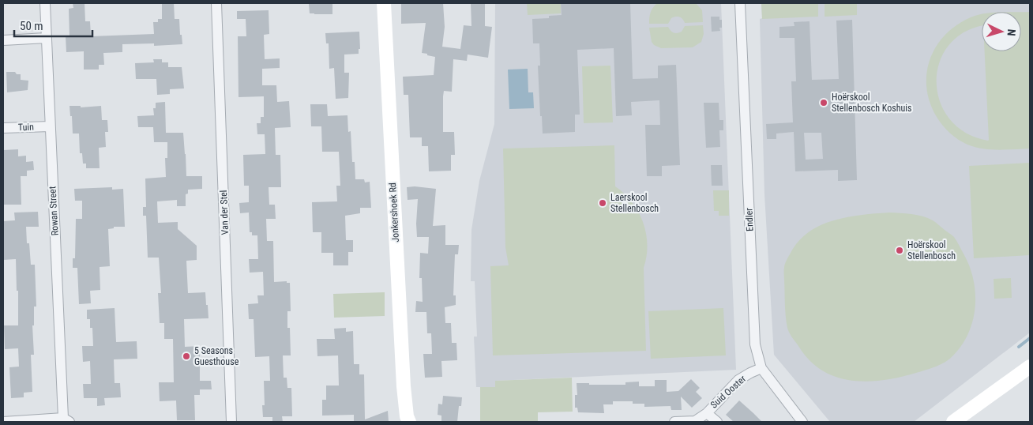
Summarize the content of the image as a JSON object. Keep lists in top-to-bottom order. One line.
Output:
{"streets":{"street":["Tuin","Rowan Street","Van der Stel","Jonkershoek Rd","Endler","Suid Ooster"]},"crossings":[["Tuin","Rowan Street"],["Endler","Suid Ooster"]],"places":["Hoërskool Stellenbosch Koshuis","Laerskool Stellenbosch","Hoërskool Stellenbosch","5 Seasons Guesthouse"],"scale_bar":"50 m","north":"right"}
